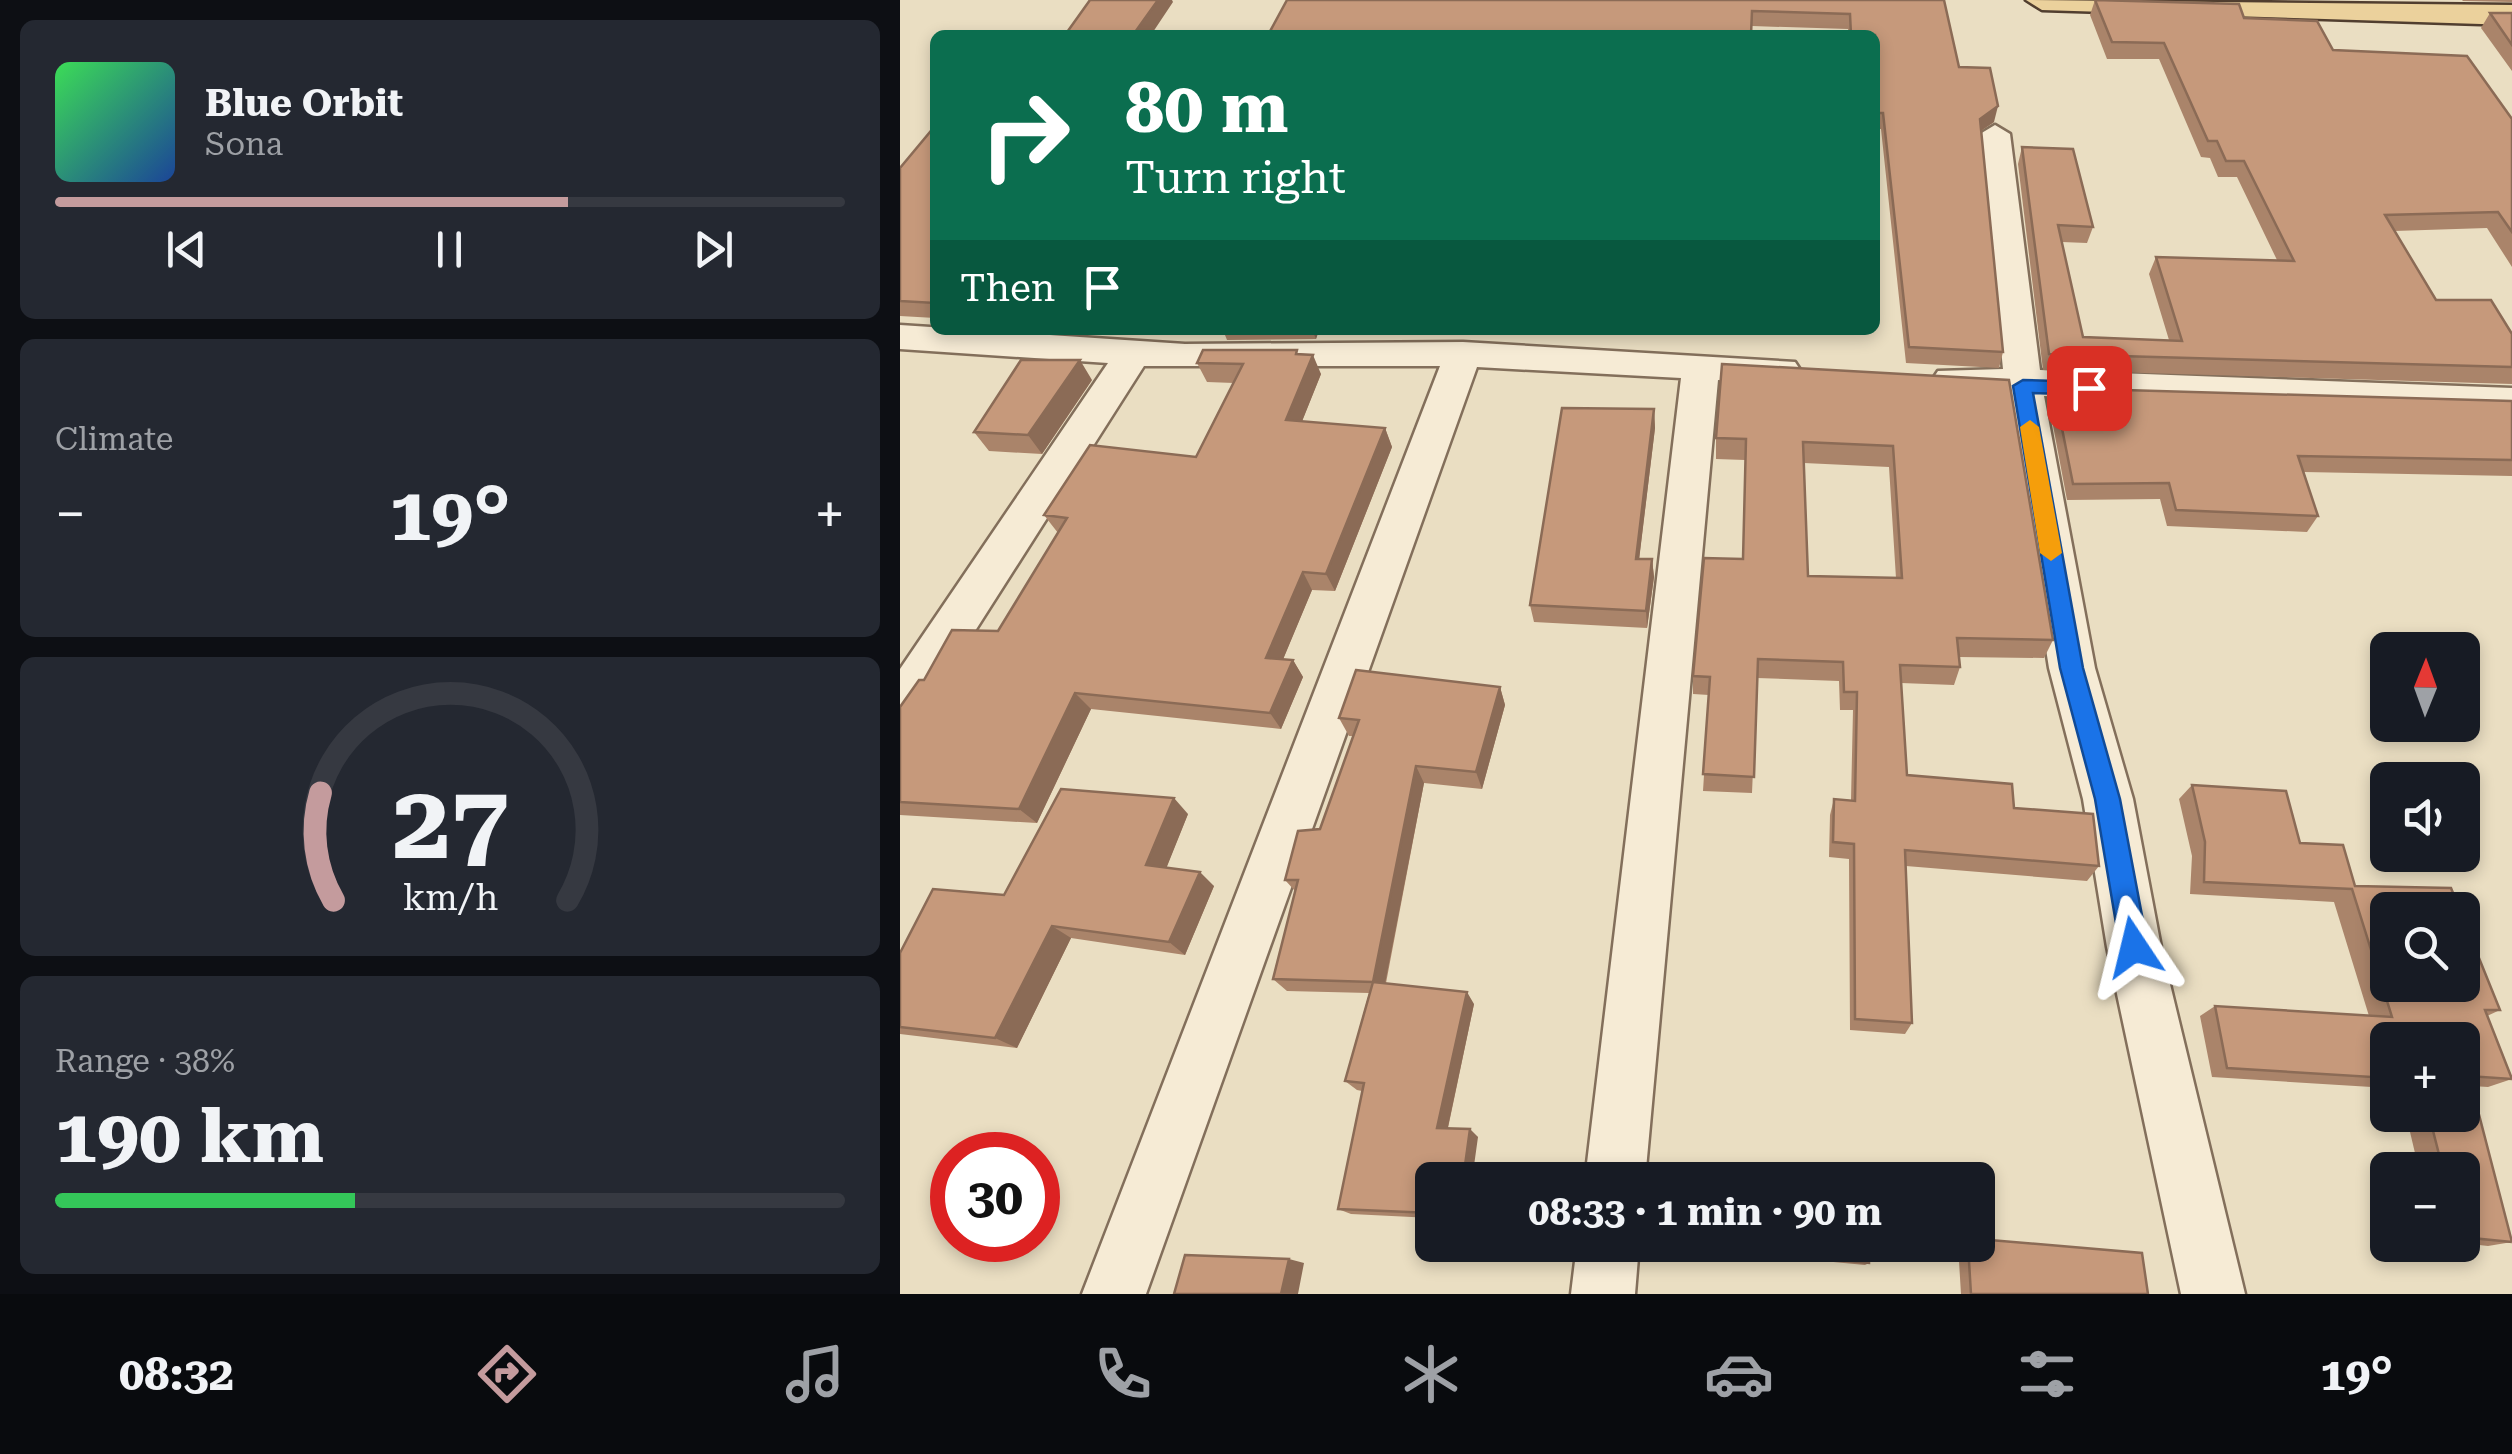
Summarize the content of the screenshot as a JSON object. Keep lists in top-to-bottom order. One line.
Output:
{"north":"top","page":{"turn":["80 m","Turn right"],"song":["Blue Orbit","Sona"],"then":"Then","tile":["Climate",["Range · 38%","190 km"]],"heat":["−","19°","+"],"map_buttons":["+","−"],"limit":"30","trip":"08:33 · 1 min · 90 m","tabs":["08:32","19°"],"gauge":["27","km/h"]}}
